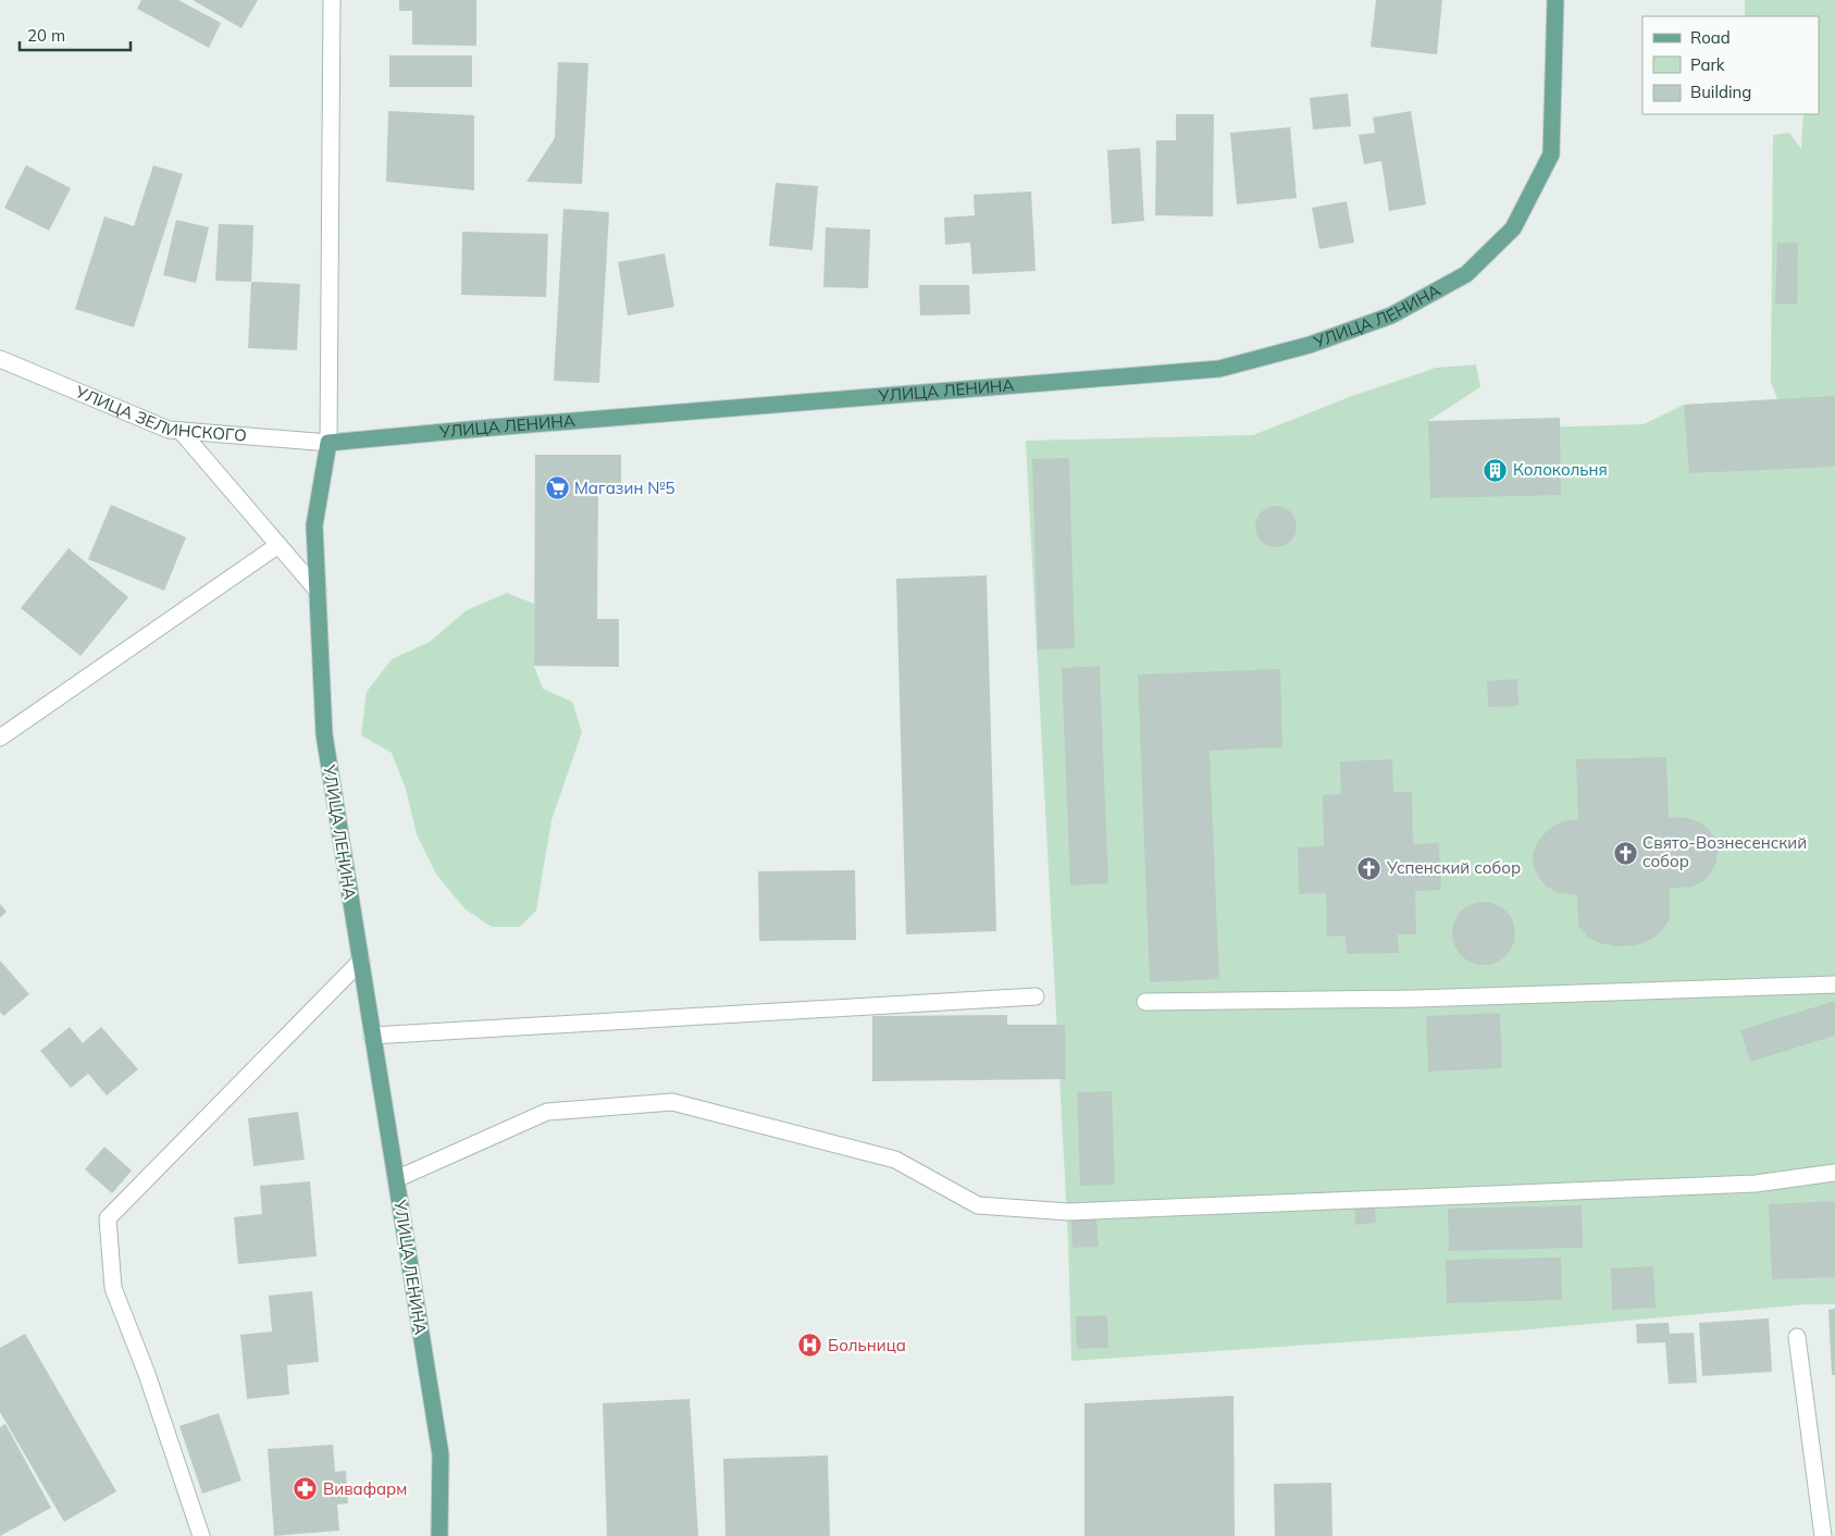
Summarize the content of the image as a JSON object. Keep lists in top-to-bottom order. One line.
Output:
{"streets":{"main road":["УЛИЦА ЛЕНИНА"],"street":["УЛИЦА ЗЕЛИНСКОГО"]},"crossings":[["УЛИЦА ЛЕНИНА","УЛИЦА ЗЕЛИНСКОГО"]],"places":{"building":["Колокольня"],"supermarket":["Магазин №5"],"church":["Свято-Вознесенский собор","Успенский собор"],"hospital":["Больница"],"pharmacy":["Вивафарм"]},"legend":["Road","Park","Building"],"scale_bar":"20 m"}
